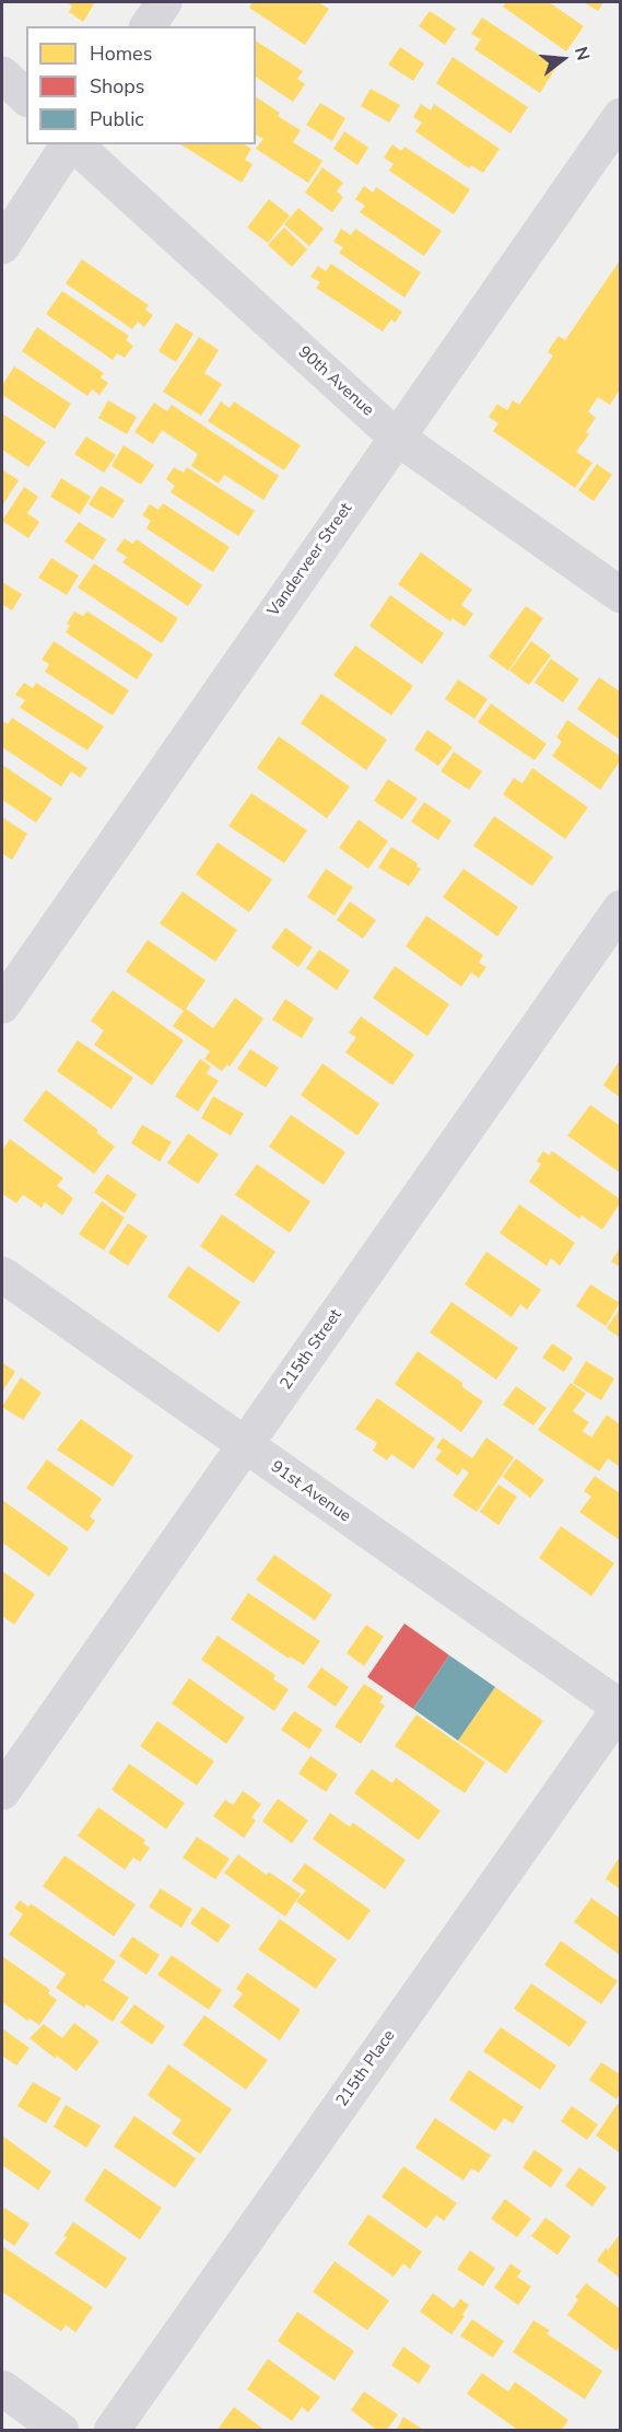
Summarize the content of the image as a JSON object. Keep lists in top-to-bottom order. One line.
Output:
{"streets":{"street":["90th Avenue","Vanderveer Street","215th Street","91st Avenue","215th Place"]},"crossings":[["90th Avenue","Vanderveer Street"],["215th Street","91st Avenue"],["91st Avenue","215th Place"]],"legend":["Homes","Shops","Public"],"north":"right"}
